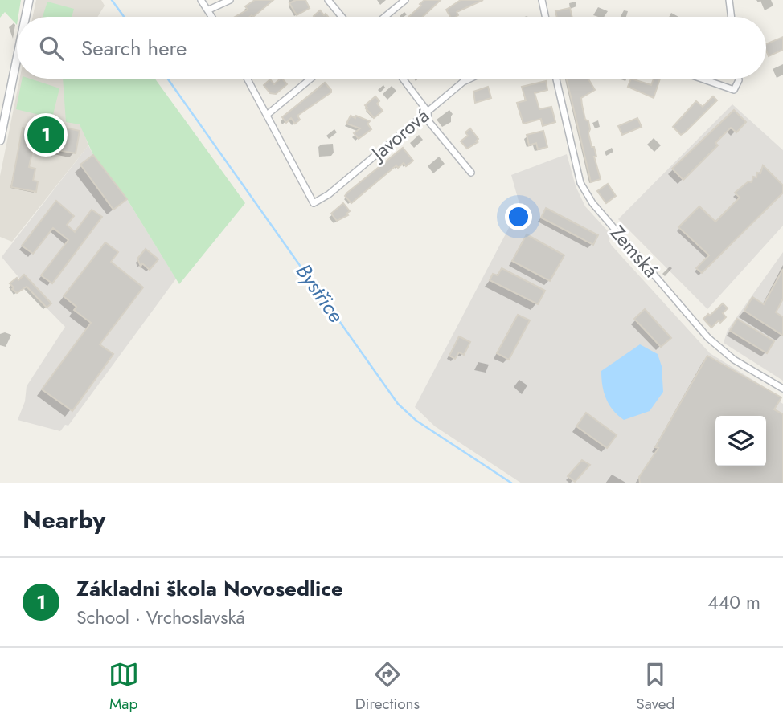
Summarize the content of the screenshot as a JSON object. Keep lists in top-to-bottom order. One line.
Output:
{"streets":{"street":["Javorová","Zemská"]},"water":["Bystřice"],"page":{"search":"Search here","pins":"1","heading":"Nearby","list":[{"mark":"1","name":"Základni škola Novosedlice","note":"School · Vrchoslavská","value":"440 m"}],"nav":["Map","Directions","Saved"]}}
